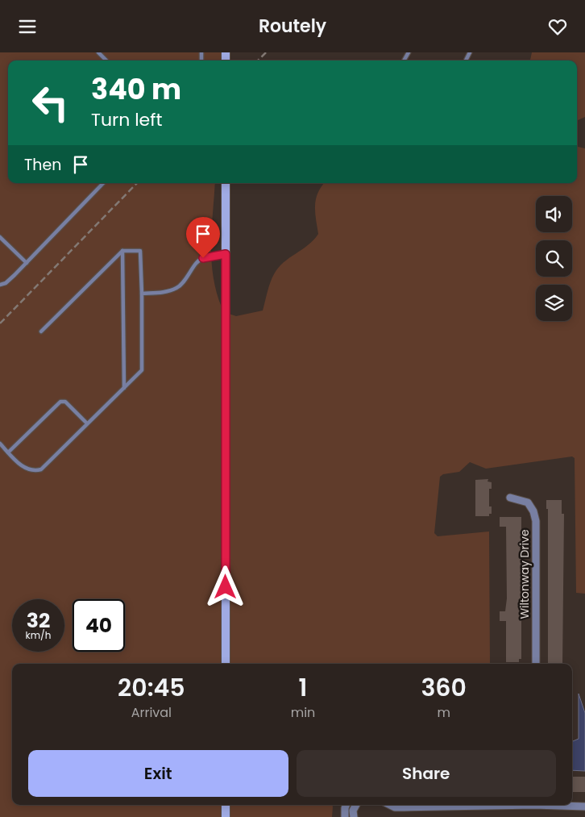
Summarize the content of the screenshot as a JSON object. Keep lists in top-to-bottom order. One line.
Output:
{"streets":{"street":["Wiltonway Drive"]},"page":{"header":"Routely","turn":["340 m","Turn left"],"then":"Then","speed":"32 km/h","limit":"40","eta":["20:45","Arrival","1","min","360","m"],"buttons":["Exit","Share"]}}
